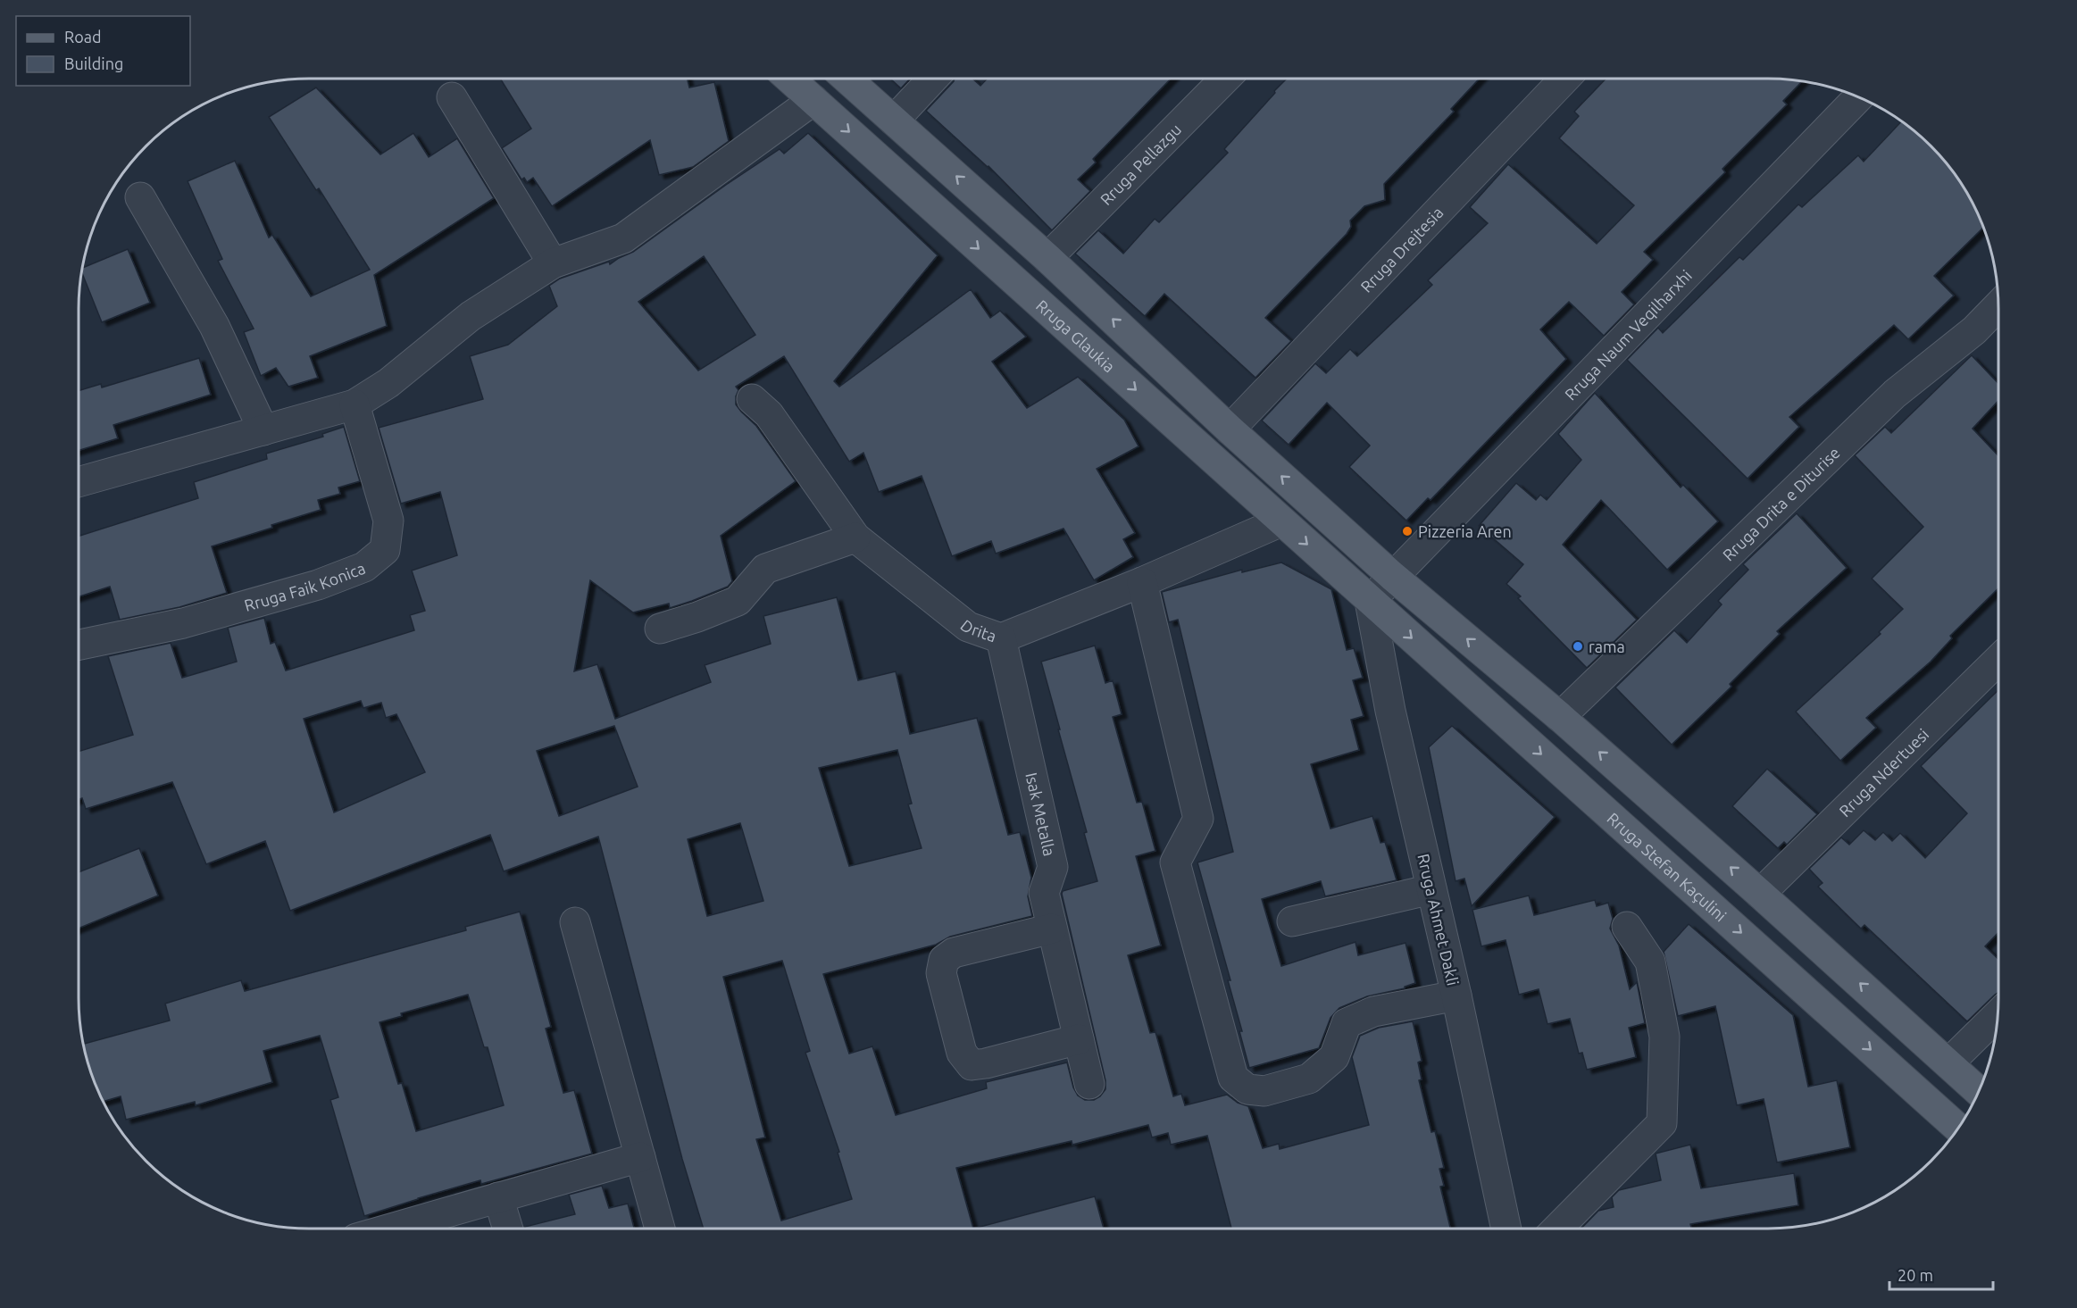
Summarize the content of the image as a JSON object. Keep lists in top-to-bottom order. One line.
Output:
{"streets":{"main road":["Rruga Glaukia","Rruga Stefan Kaçulini"],"street":["Rruga Pellazgu","Rruga Drejtesia","Rruga Naum Veqilharxhi","Rruga Drita e Diturise","Rruga Faik Konica","Drita","Rruga Ndertuesi","Isak Metalla","Rruga Ahmet Dakli"]},"crossings":[["Rruga Glaukia","Rruga Naum Veqilharxhi"],["Rruga Glaukia","Drita"],["Rruga Glaukia","Rruga Stefan Kaçulini"],["Rruga Glaukia","Rruga Ahmet Dakli"],["Rruga Naum Veqilharxhi","Rruga Stefan Kaçulini"],["Rruga Naum Veqilharxhi","Rruga Ahmet Dakli"],["Drita","Isak Metalla"],["Rruga Stefan Kaçulini","Rruga Ahmet Dakli"]],"places":["Pizzeria Aren","rama"],"legend":["Road","Building"],"scale_bar":"20 m"}
